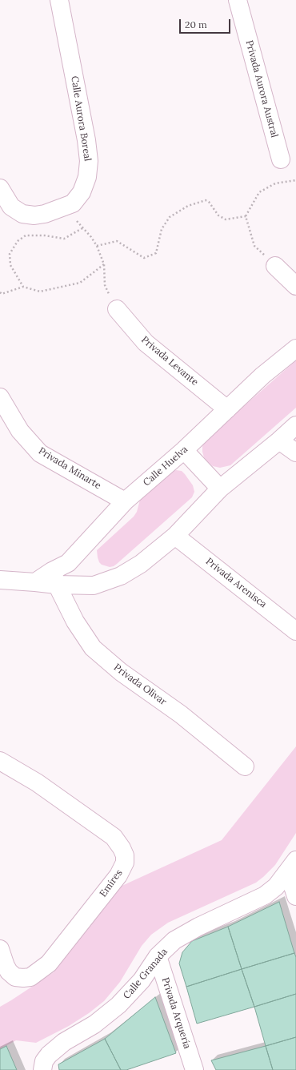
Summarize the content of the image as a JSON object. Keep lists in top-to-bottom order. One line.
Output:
{"streets":{"street":["Privada Aurora Austral","Calle Aurora Boreal","Privada Levante","Calle Huelva","Privada Minarte","Privada Arenisca","Privada Olivar","Emires","Calle Granada","Privada Arquería"]},"crossings":[["Privada Levante","Calle Huelva"],["Calle Huelva","Privada Minarte"],["Calle Huelva","Privada Olivar"],["Calle Granada","Privada Arquería"]],"scale_bar":"20 m"}
